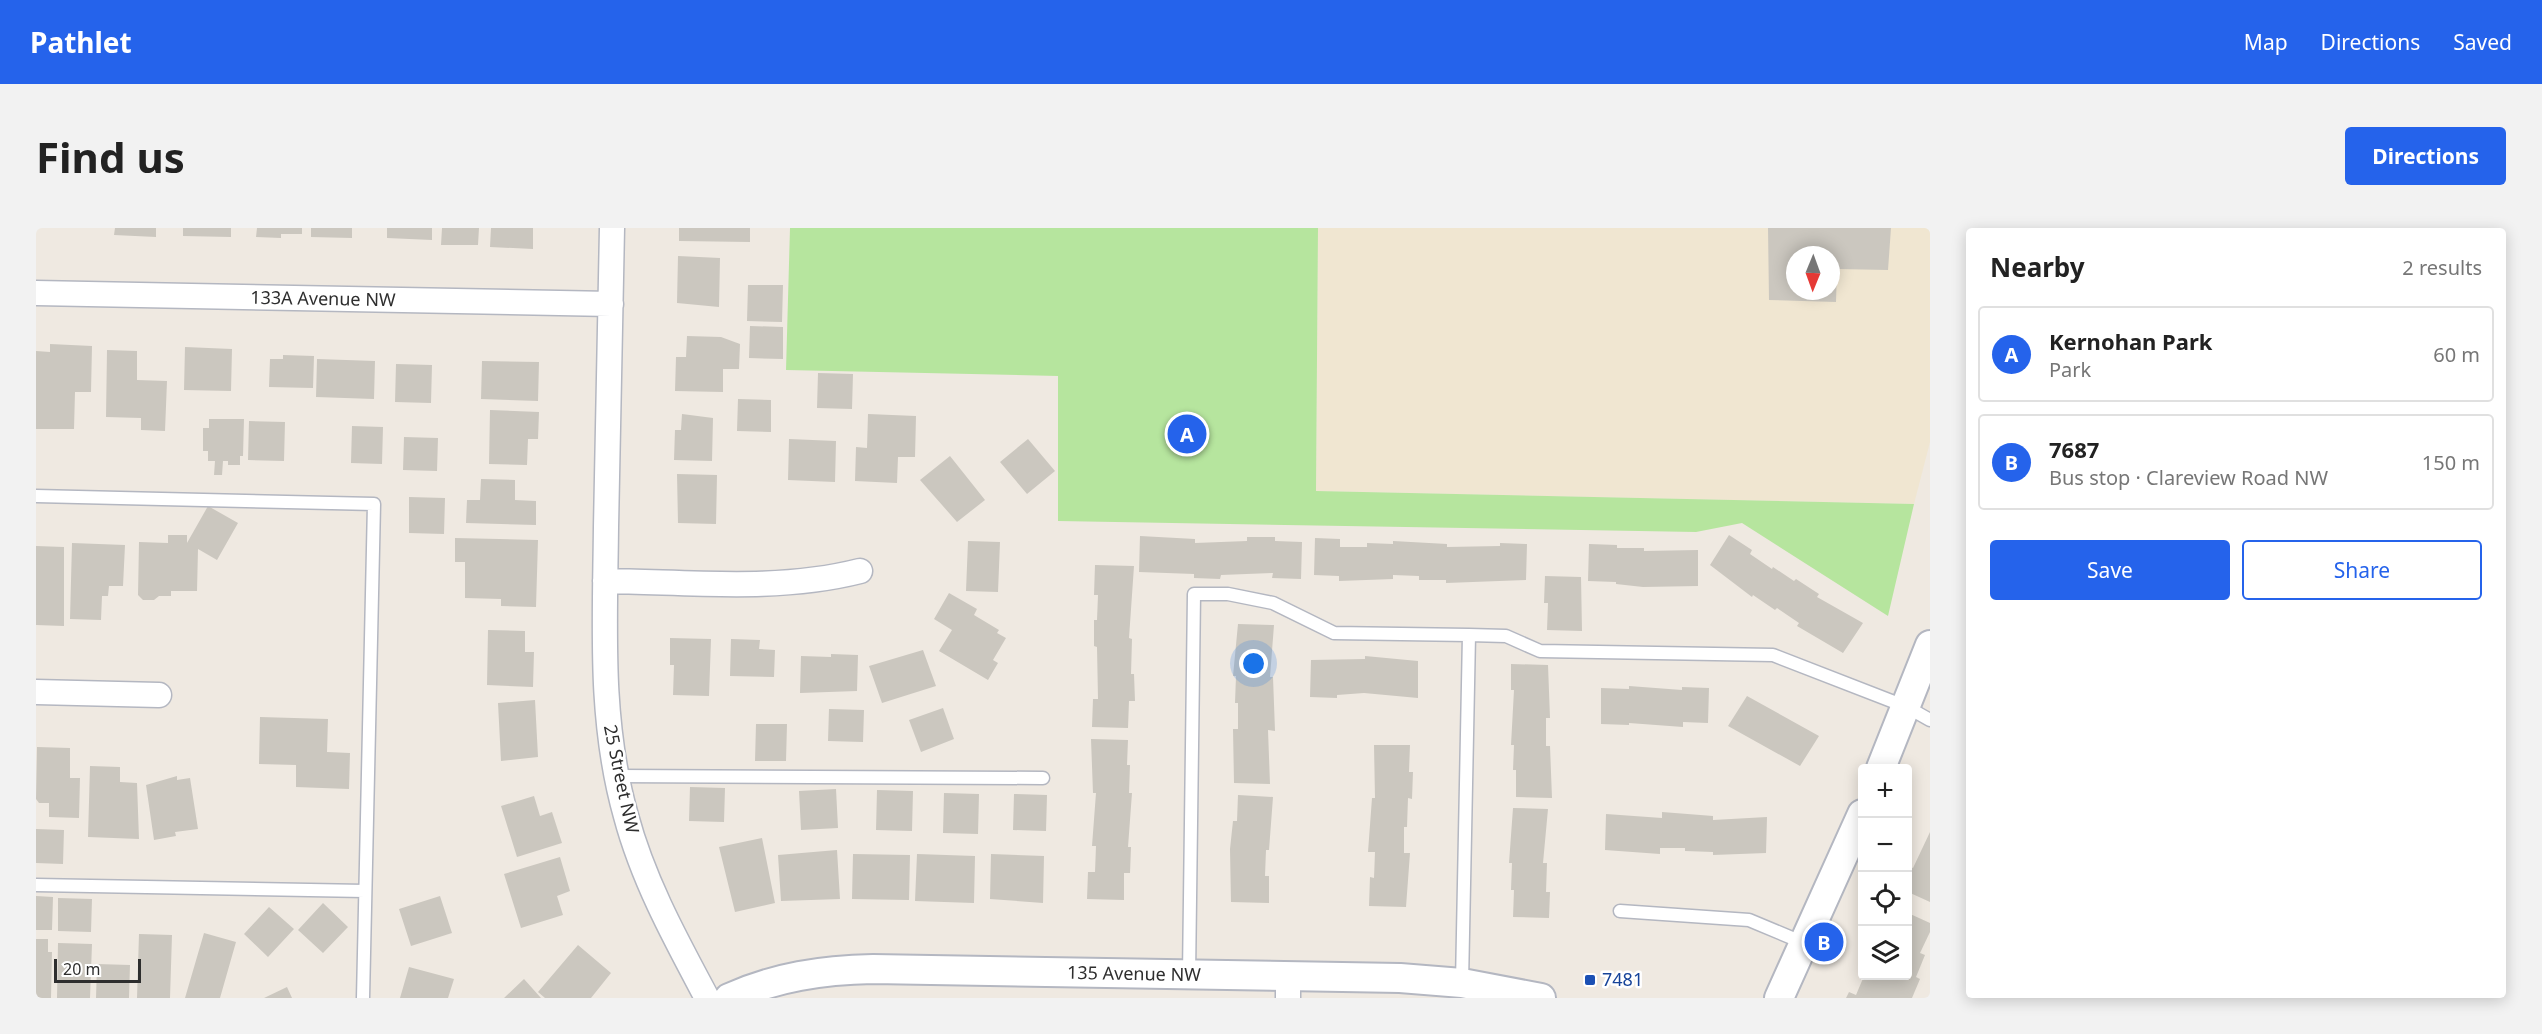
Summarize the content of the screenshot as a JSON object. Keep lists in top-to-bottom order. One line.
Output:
{"streets":{"street":["133A Avenue NW","25 Street NW","135 Avenue NW"]},"crossings":[["133A Avenue NW","25 Street NW"]],"places":{"transit":["7481"]},"scale_bar":"20 m","north":"bottom","page":{"header":"Pathlet","nav":["Map","Directions","Saved"],"buttons":["Directions",["Save","Share"]],"title":"Find us","heading":["Nearby","2 results"],"list":[{"mark":"A","name":"Kernohan Park","note":"Park","value":"60 m"},{"mark":"B","name":"7687","note":"Bus stop · Clareview Road NW","value":"150 m"}],"pins":["A","B"],"map_buttons":["+","−"],"scale":"20 m"}}
